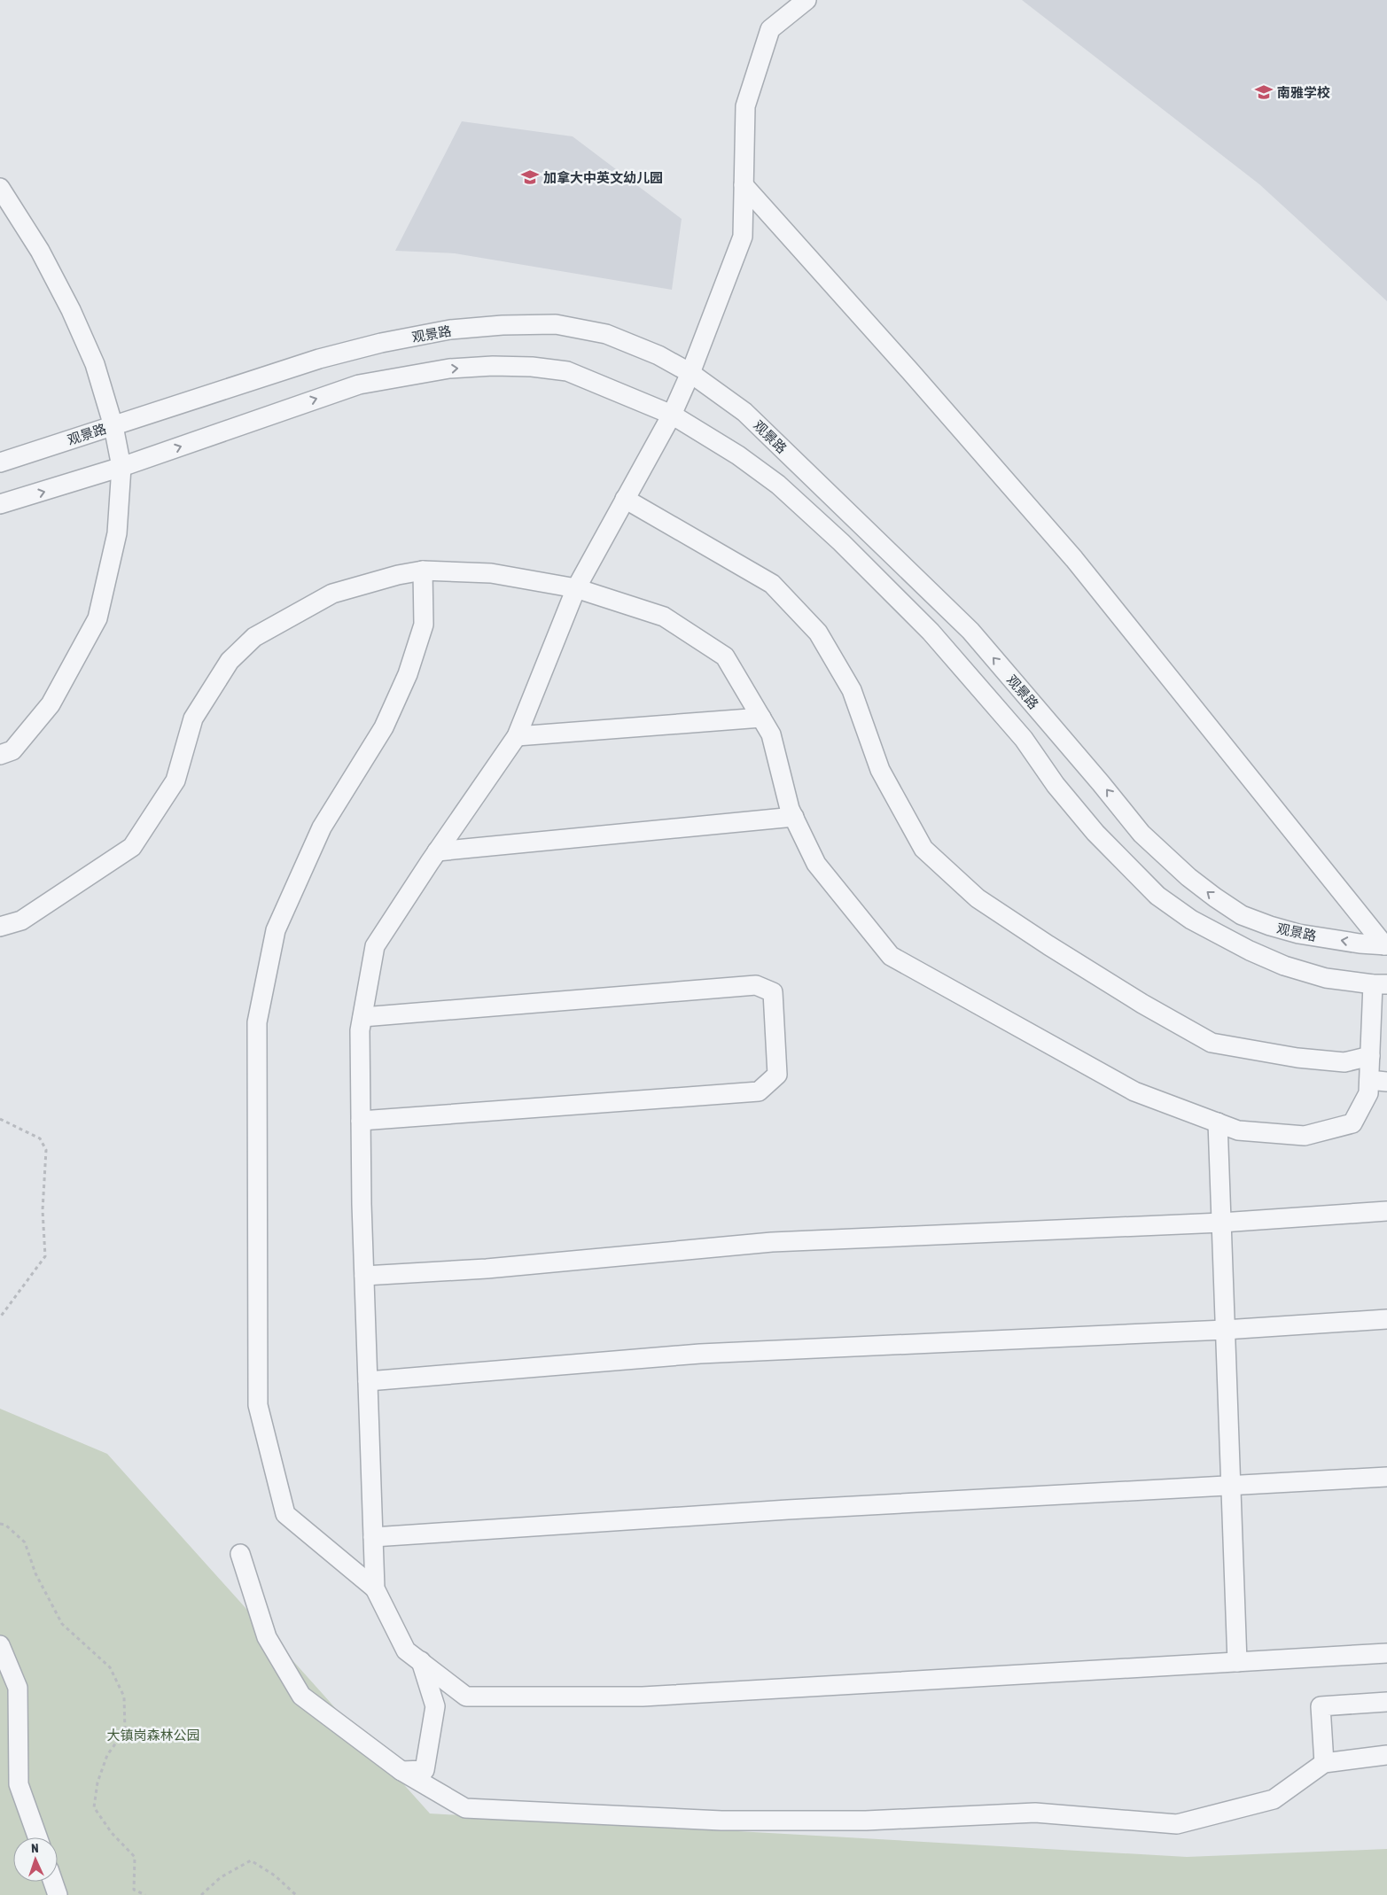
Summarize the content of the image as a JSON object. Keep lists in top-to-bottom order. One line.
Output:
{"streets":{"street":["观景路"]},"parks":["大镇岗森林公园"],"places":{"school or university":["南雅学校","加拿大中英文幼儿园"]},"north":"top"}
